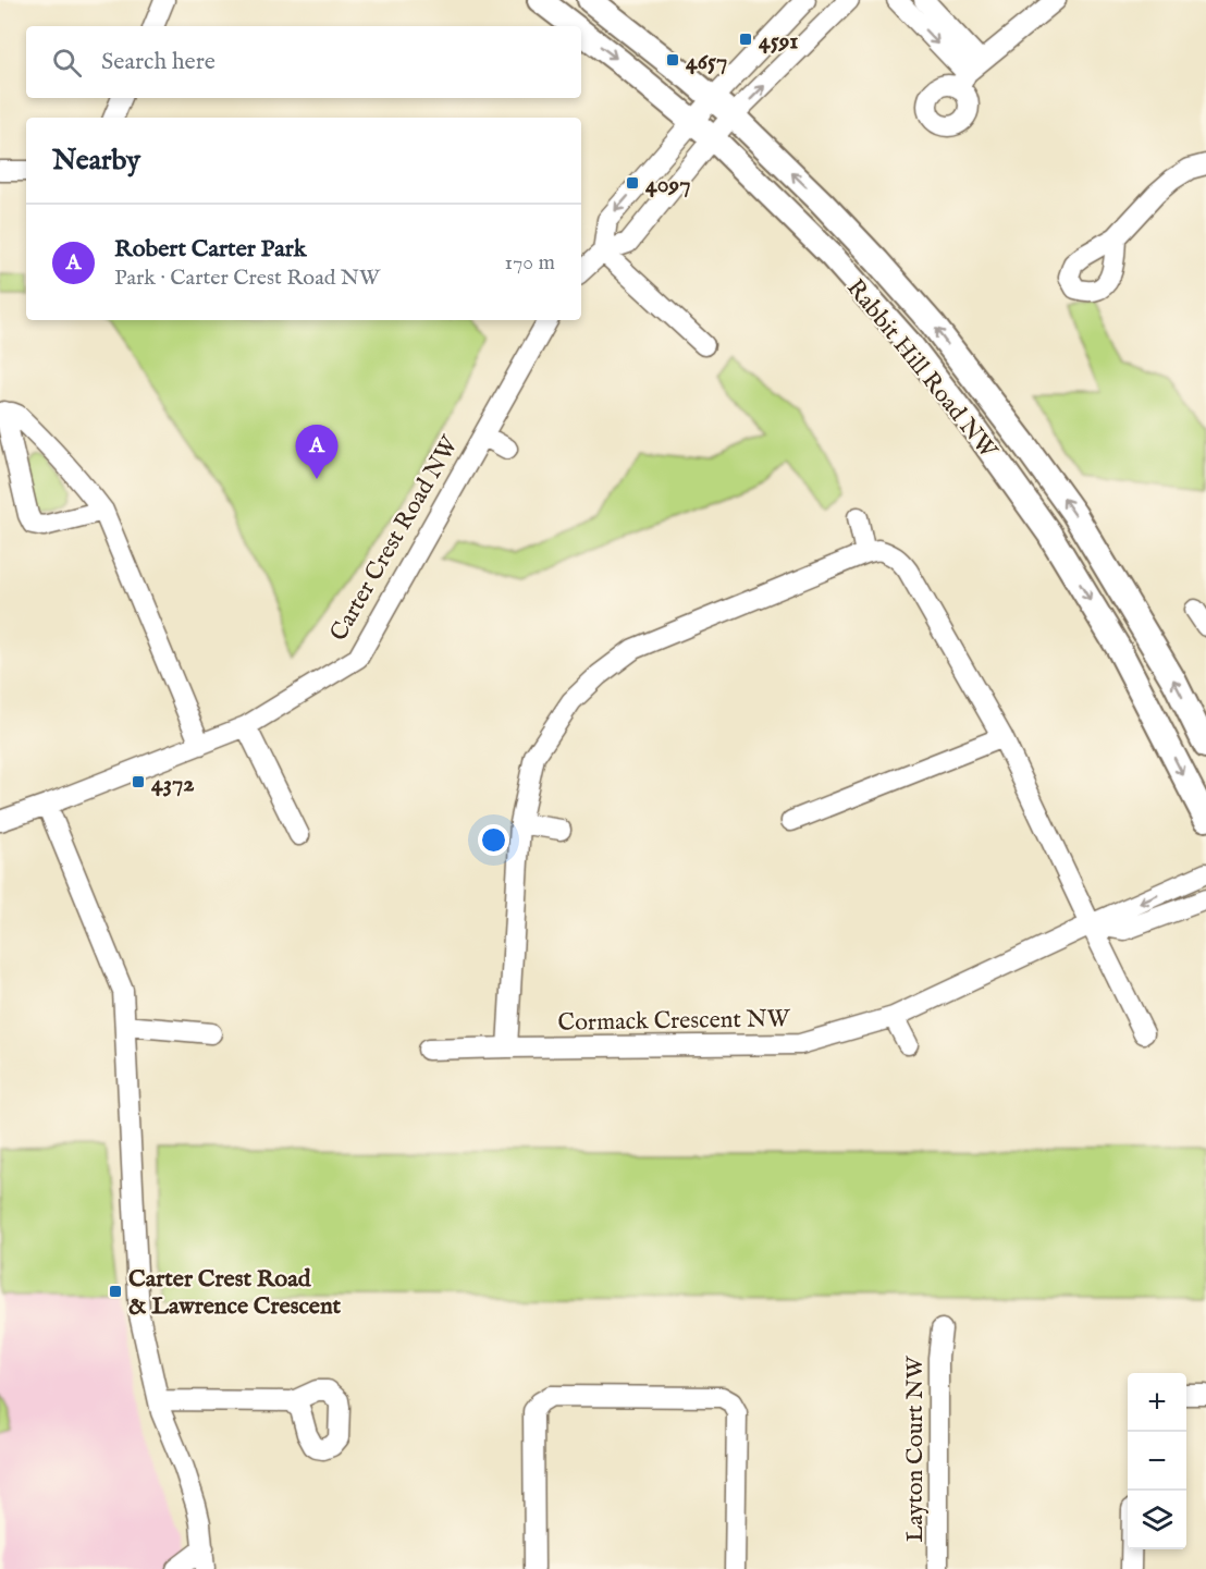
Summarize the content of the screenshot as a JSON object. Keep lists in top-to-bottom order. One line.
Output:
{"streets":{"main road":["Rabbit Hill Road NW"],"street":["Carter Crest Road NW","Cormack Crescent NW","Layton Court NW"]},"places":{"transit":["4591","4657","4097","4372","Carter Crest Road & Lawrence Crescent"]},"page":{"search":"Search here","heading":"Nearby","list":[{"mark":"A","name":"Robert Carter Park","note":"Park · Carter Crest Road NW","value":"170 m"}],"pins":"A","map_buttons":["+","−"]}}
